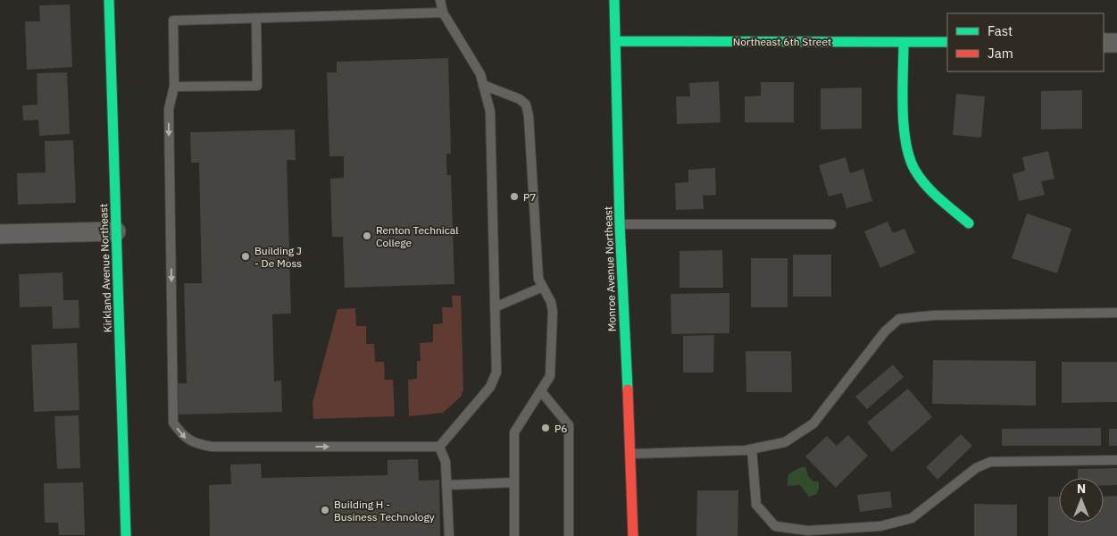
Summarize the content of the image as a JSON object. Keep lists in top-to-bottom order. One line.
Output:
{"streets":{"street":["Northeast 6th Street","Kirkland Avenue Northeast","Monroe Avenue Northeast"]},"crossings":[["Northeast 6th Street","Monroe Avenue Northeast"]],"places":["P7","Renton Technical College","Building J - De Moss","P6","Building H - Business Technology"],"legend":["Fast","Jam"],"north":"top"}
